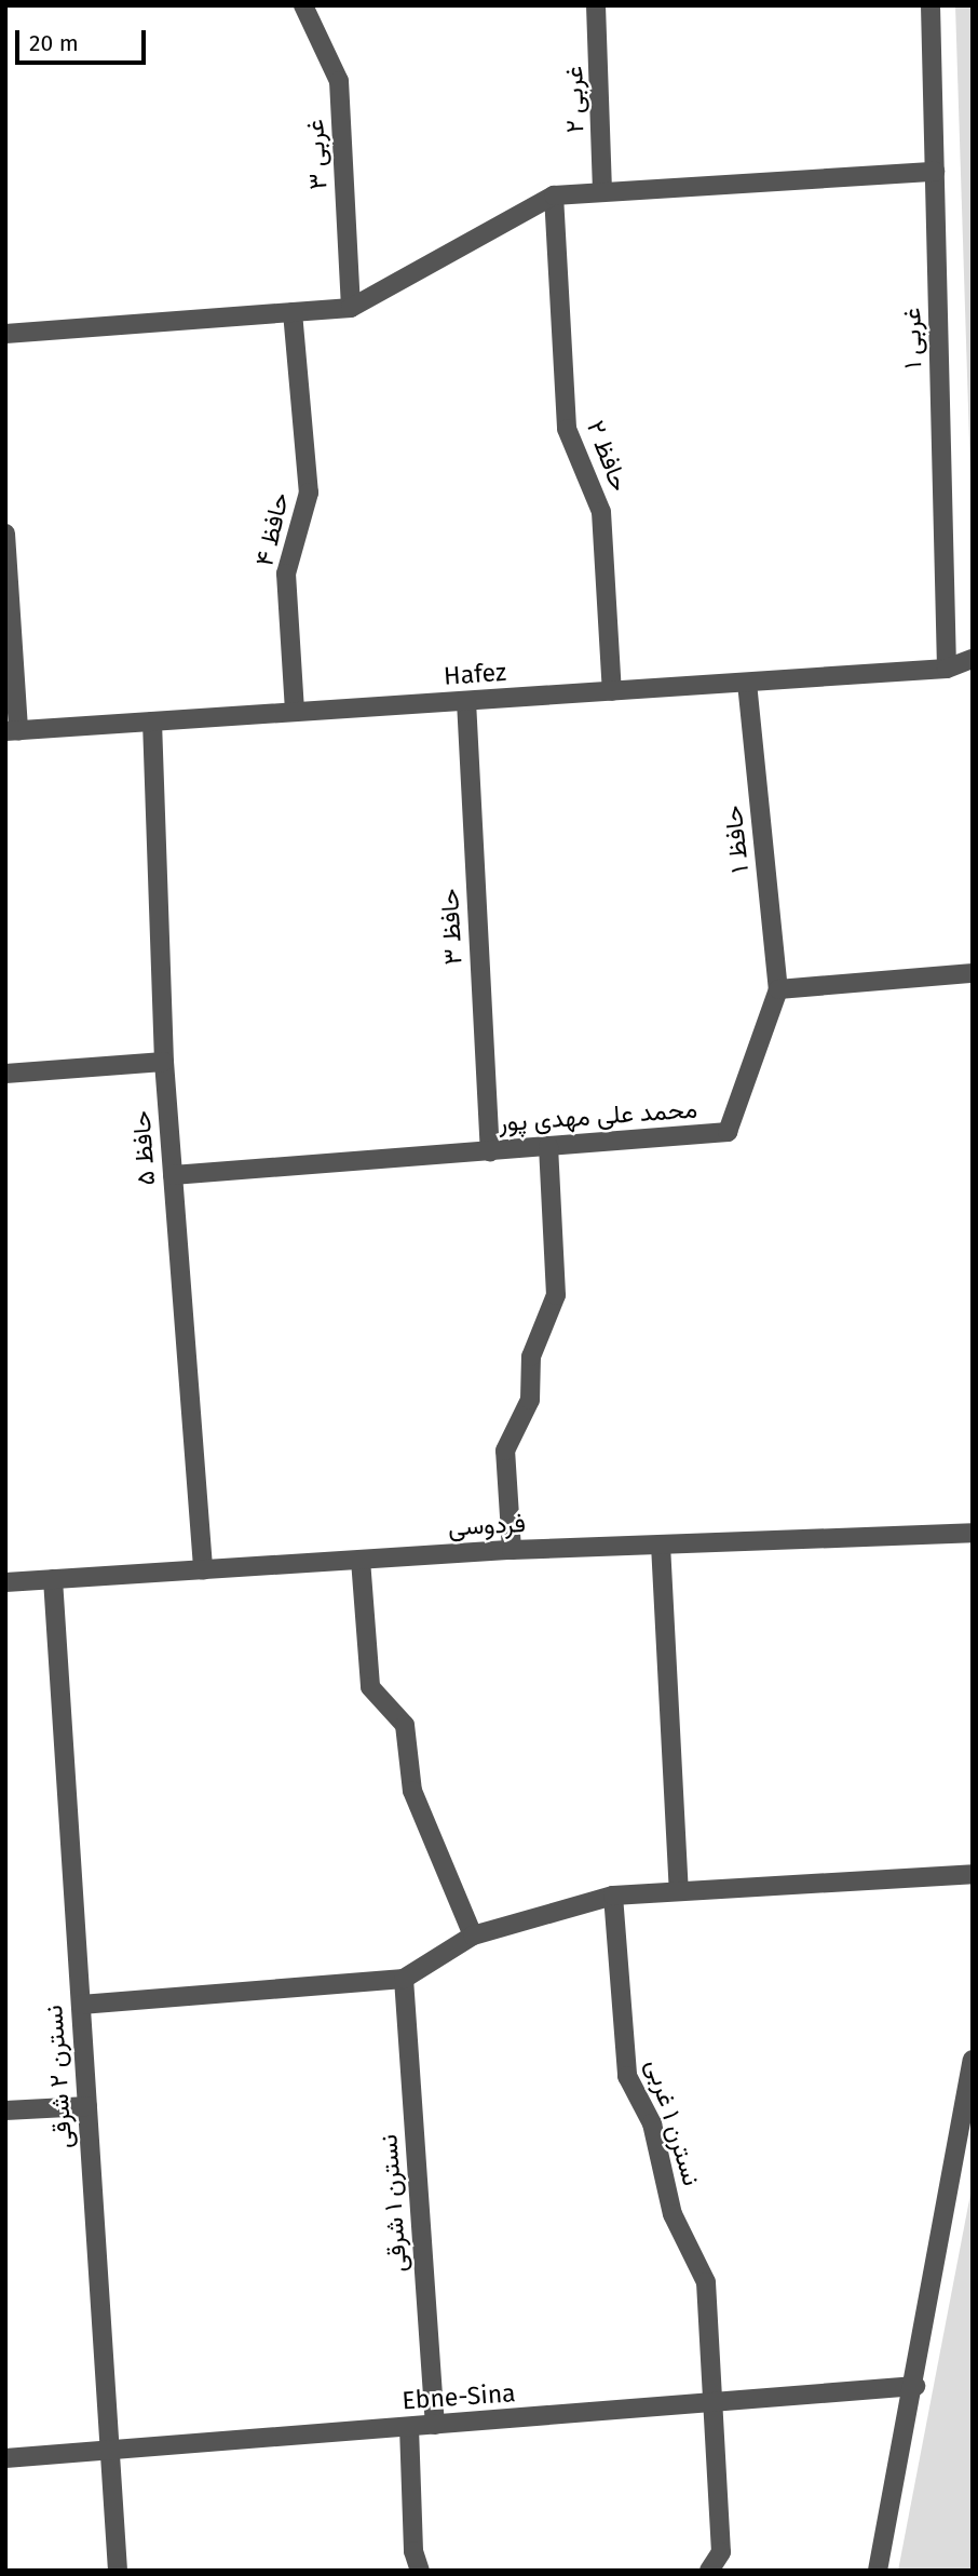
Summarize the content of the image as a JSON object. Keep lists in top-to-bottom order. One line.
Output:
{"streets":{"street":["۲ غربی","۳ غربی","۱ غربی","حافظ ۲","حافظ ۴","Hafez","حافظ ۱","حافظ ۳","محمد علی مهدی پور","حافظ ۵","فردوسی","نسترن ۲ شرقی","نسترن ۱ غربی","نسترن ۱ شرقی","Ebne-Sina"]},"crossings":[["۱ غربی","Hafez"],["حافظ ۲","Hafez"],["حافظ ۴","Hafez"],["Hafez","حافظ ۱"],["Hafez","حافظ ۳"],["Hafez","حافظ ۵"],["حافظ ۱","محمد علی مهدی پور"],["حافظ ۳","محمد علی مهدی پور"],["محمد علی مهدی پور","حافظ ۵"],["حافظ ۵","فردوسی"],["فردوسی","نسترن ۲ شرقی"],["نسترن ۲ شرقی","Ebne-Sina"],["نسترن ۱ غربی","Ebne-Sina"],["نسترن ۱ شرقی","Ebne-Sina"]],"scale_bar":"20 m"}
